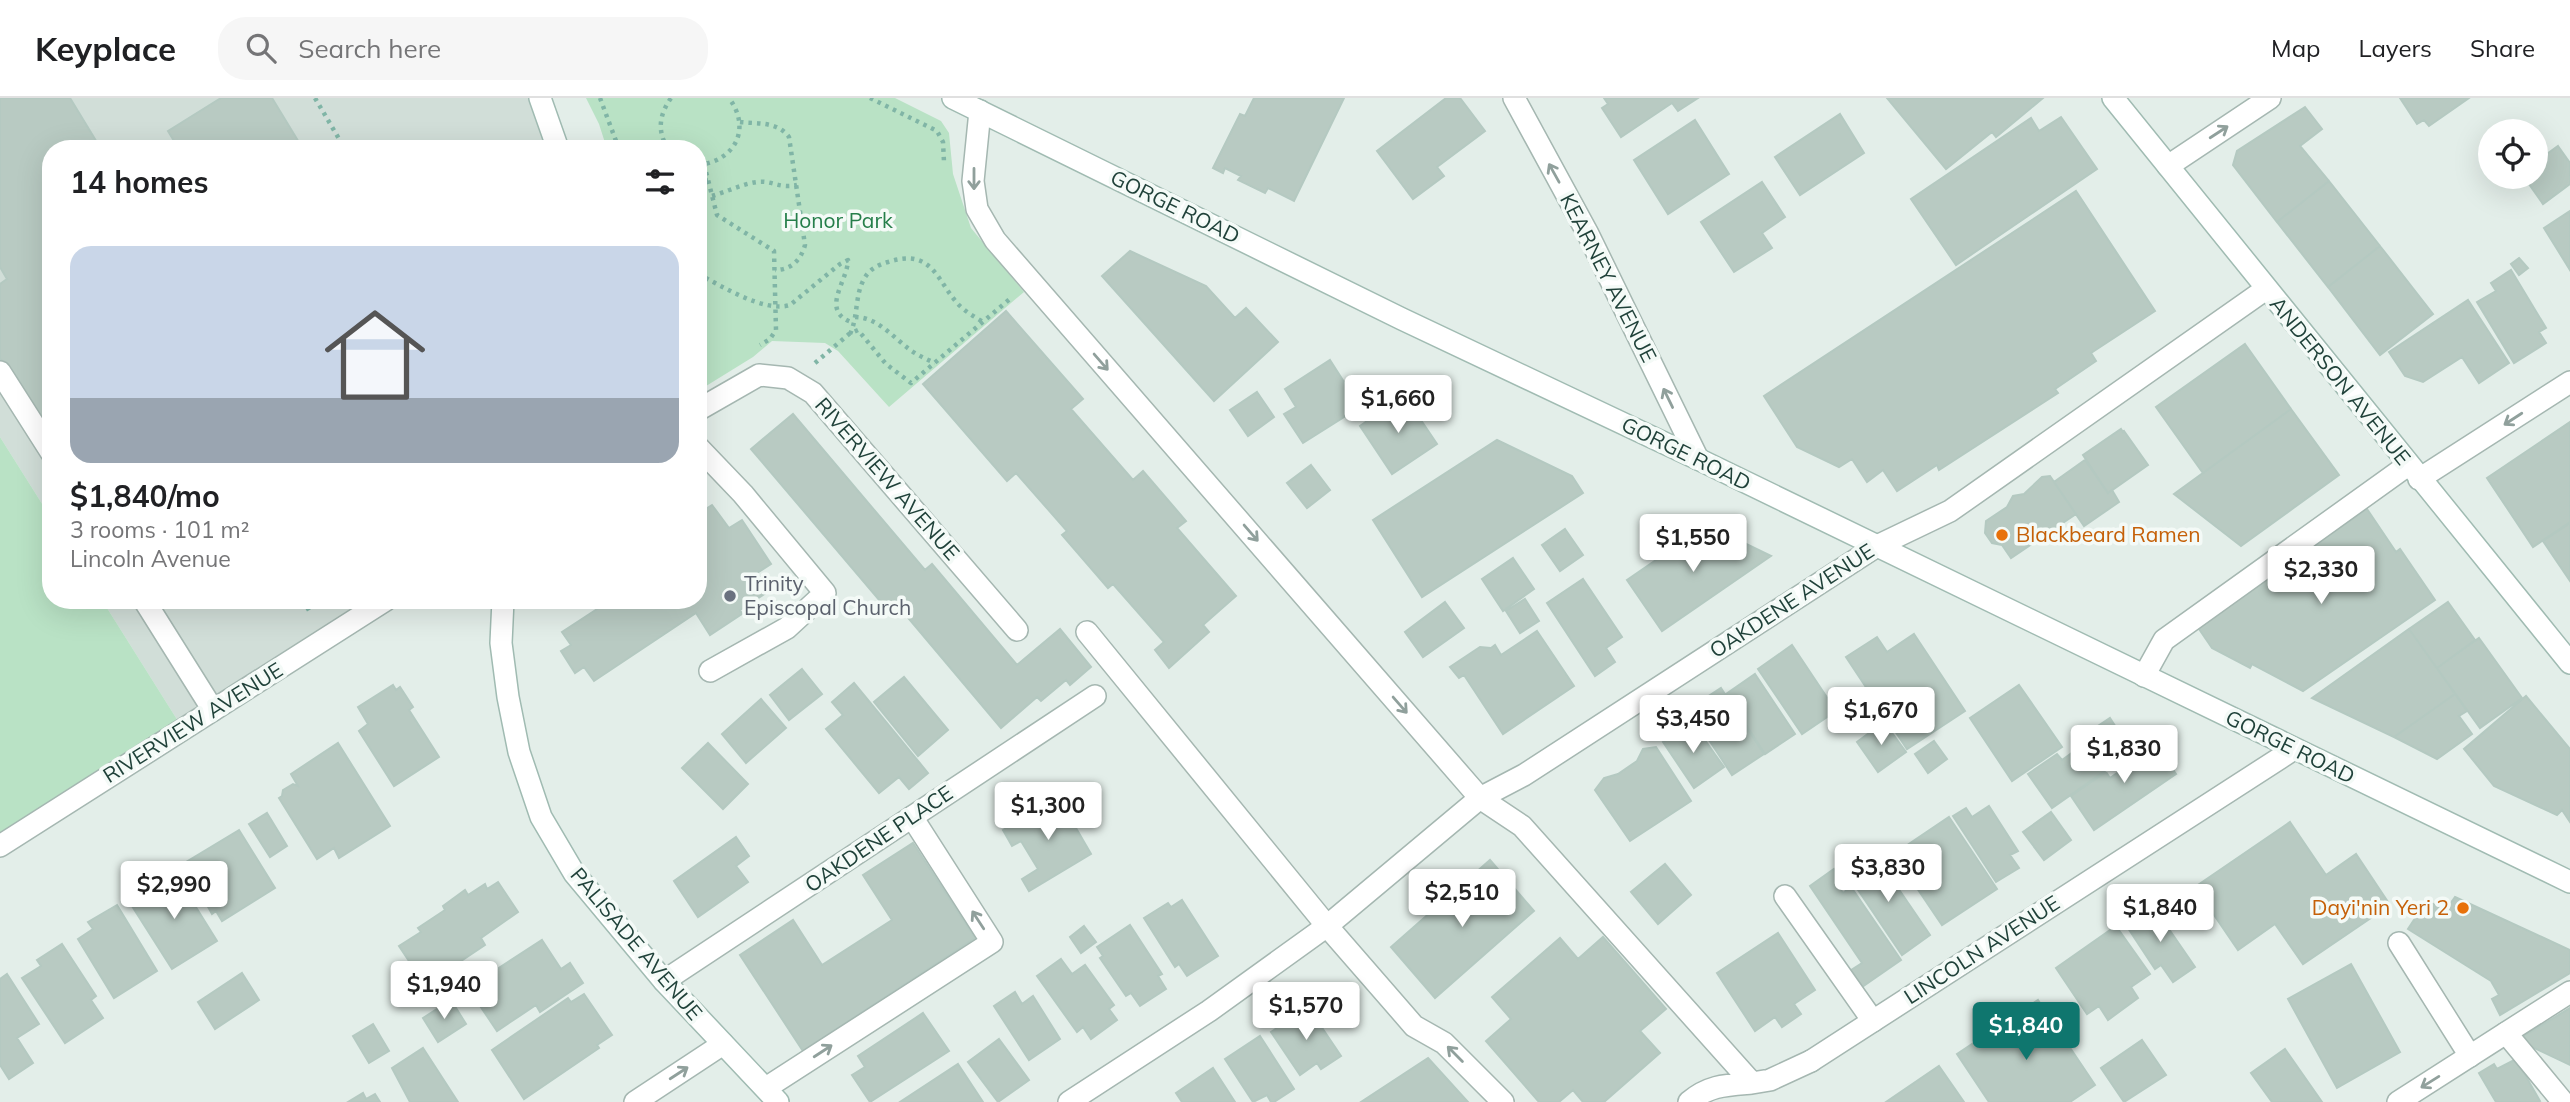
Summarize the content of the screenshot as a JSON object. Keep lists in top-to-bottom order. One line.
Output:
{"streets":{"street":["GORGE ROAD","KEARNEY AVENUE","ANDERSON AVENUE","RIVERVIEW AVENUE","OAKDENE AVENUE","OAKDENE PLACE","PALISADE AVENUE","LINCOLN AVENUE"]},"crossings":[["GORGE ROAD","KEARNEY AVENUE"],["GORGE ROAD","OAKDENE AVENUE"],["GORGE ROAD","LINCOLN AVENUE"],["ANDERSON AVENUE","OAKDENE AVENUE"],["OAKDENE PLACE","PALISADE AVENUE"]],"one_way":["KEARNEY AVENUE"],"parks":["Honor Park"],"places":["Blackbeard Ramen","Trinity Episcopal Church","Dayi'nin Yeri 2"],"page":{"header":"Keyplace","search":"Search here","nav":["Map","Layers","Share"],"heading":"14 homes","list":[{"name":"$1,840/mo","note":"3 rooms · 101 m² · Lincoln Avenue"}],"price":["$1,660","$1,550","$2,330","$1,670","$3,450","$1,830","$1,300","$3,830","$2,990","$2,510","$1,840","$1,940","$1,570","$1,840"]}}
